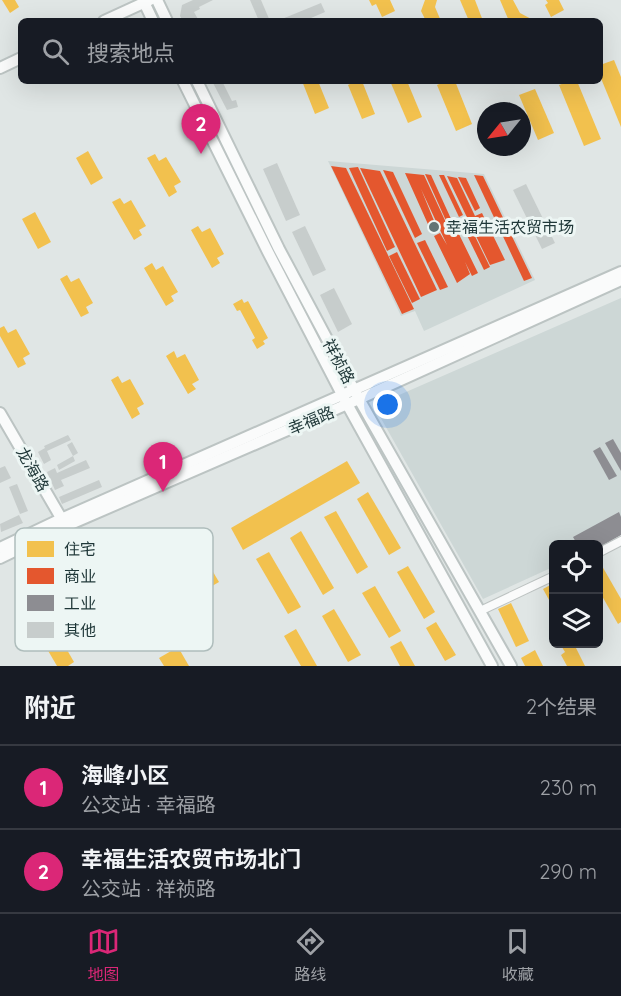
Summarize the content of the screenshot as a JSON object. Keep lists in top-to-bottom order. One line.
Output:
{"streets":{"street":["祥祯路","幸福路","龙海路"]},"crossings":[["祥祯路","幸福路"],["幸福路","龙海路"]],"places":["幸福生活农贸市场"],"legend":["住宅","商业","工业","其他"],"north":"bottom left","page":{"search":"搜索地点","pins":["2","1"],"heading":["附近","2个结果"],"list":[{"mark":"1","name":"海峰小区","note":"公交站 · 幸福路","value":"230 m"},{"mark":"2","name":"幸福生活农贸市场北门","note":"公交站 · 祥祯路","value":"290 m"}],"nav":["地图","路线","收藏"]}}
